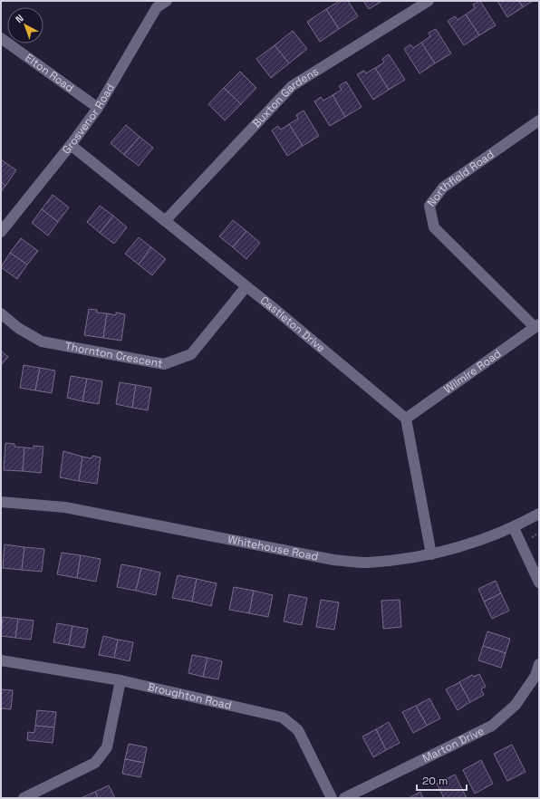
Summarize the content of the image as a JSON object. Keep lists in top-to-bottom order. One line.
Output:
{"streets":{"street":["Elton Road","Buxton Gardens","Grosvenor Road","Northfield Road","Castleton Drive","Thornton Crescent","Wilmire Road","Whitehouse Road","Broughton Road","Marton Drive"]},"crossings":[["Elton Road","Grosvenor Road"],["Buxton Gardens","Castleton Drive"],["Grosvenor Road","Castleton Drive"],["Northfield Road","Wilmire Road"],["Castleton Drive","Thornton Crescent"],["Castleton Drive","Wilmire Road"]],"scale_bar":"20 m","north":"top left"}
